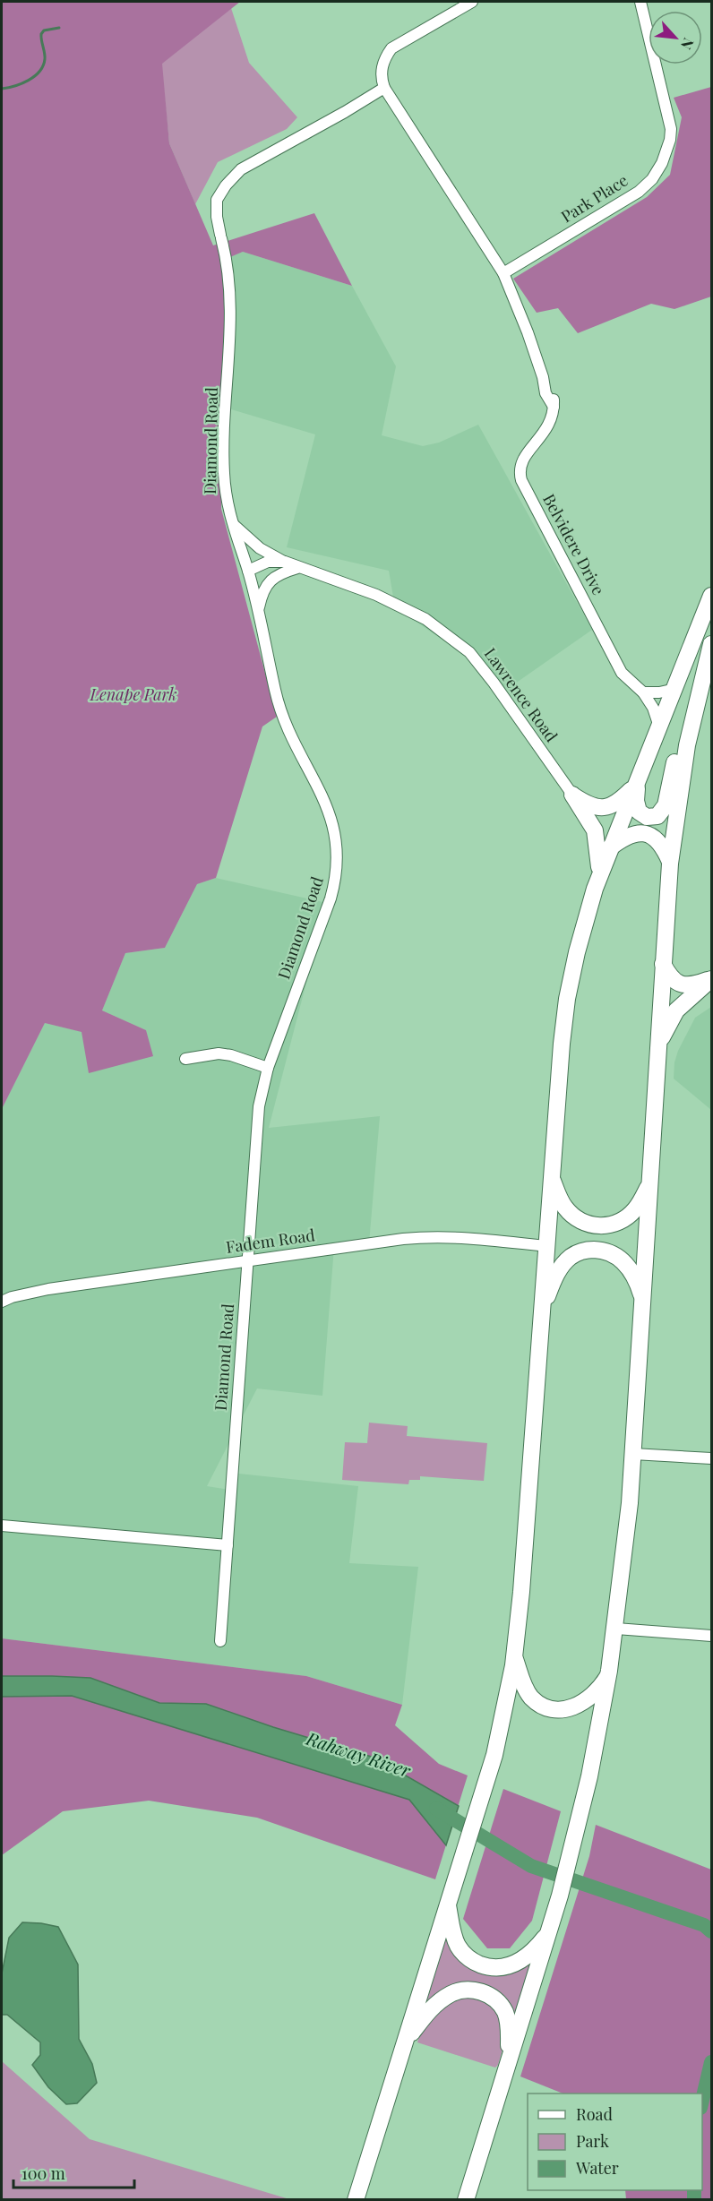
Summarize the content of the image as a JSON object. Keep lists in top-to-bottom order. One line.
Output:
{"streets":{"street":["Park Place","Diamond Road","Belvidere Drive","Lawrence Road","Fadem Road"]},"crossings":[["Park Place","Belvidere Drive"],["Diamond Road","Lawrence Road"],["Diamond Road","Fadem Road"]],"water":["Rahway River"],"parks":["Lenape Park"],"legend":["Road","Park","Water"],"scale_bar":"100 m","north":"bottom right"}
